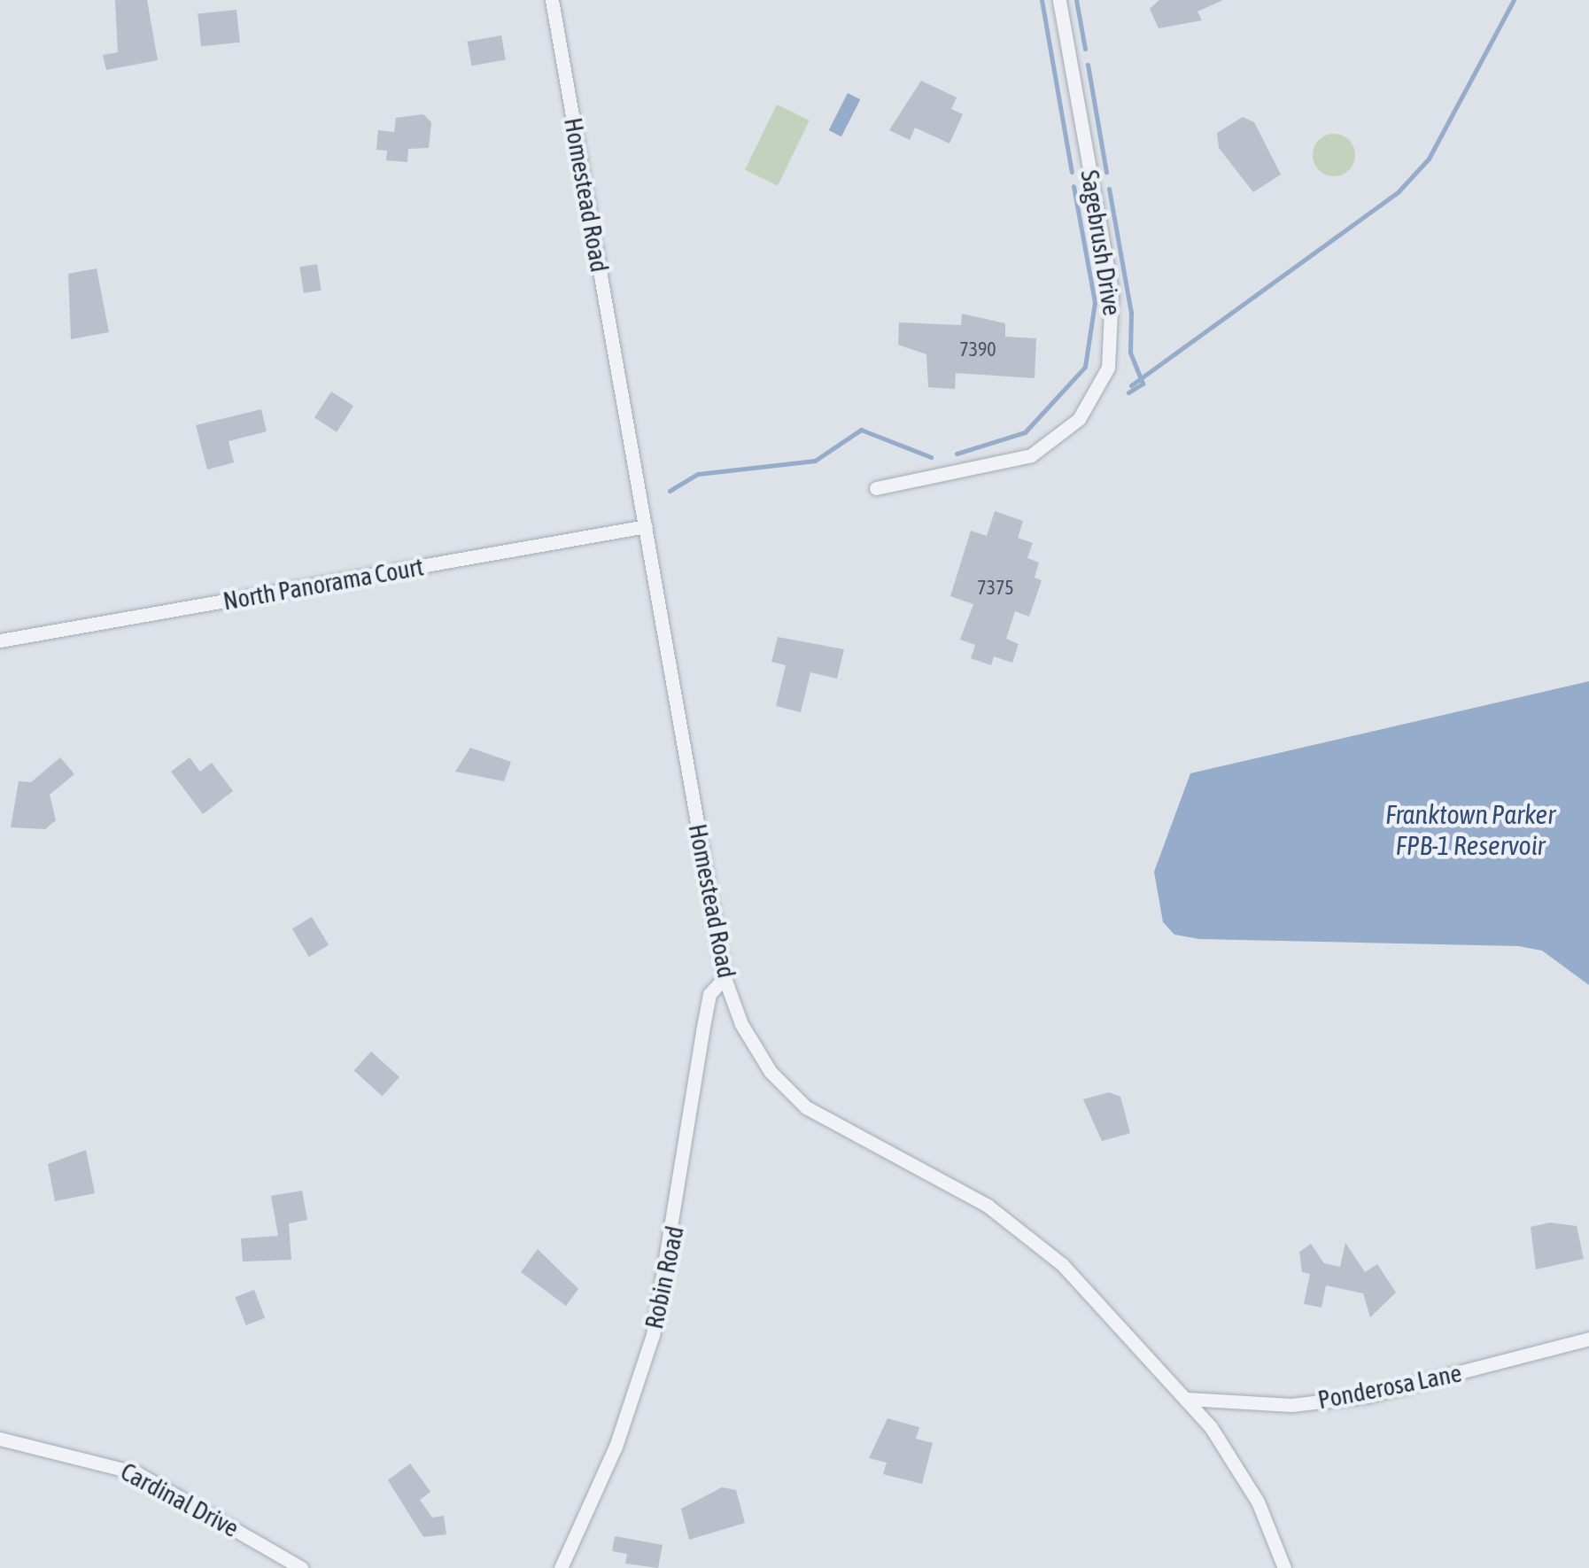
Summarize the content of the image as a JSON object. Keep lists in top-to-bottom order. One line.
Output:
{"streets":{"street":["Homestead Road","Sagebrush Drive","North Panorama Court","Robin Road","Ponderosa Lane","Cardinal Drive"]},"crossings":[["Homestead Road","North Panorama Court"],["Homestead Road","Robin Road"],["Homestead Road","Ponderosa Lane"]],"water":["Franktown Parker FPB-1 Reservoir"],"house_numbers":["7390","7375"]}
